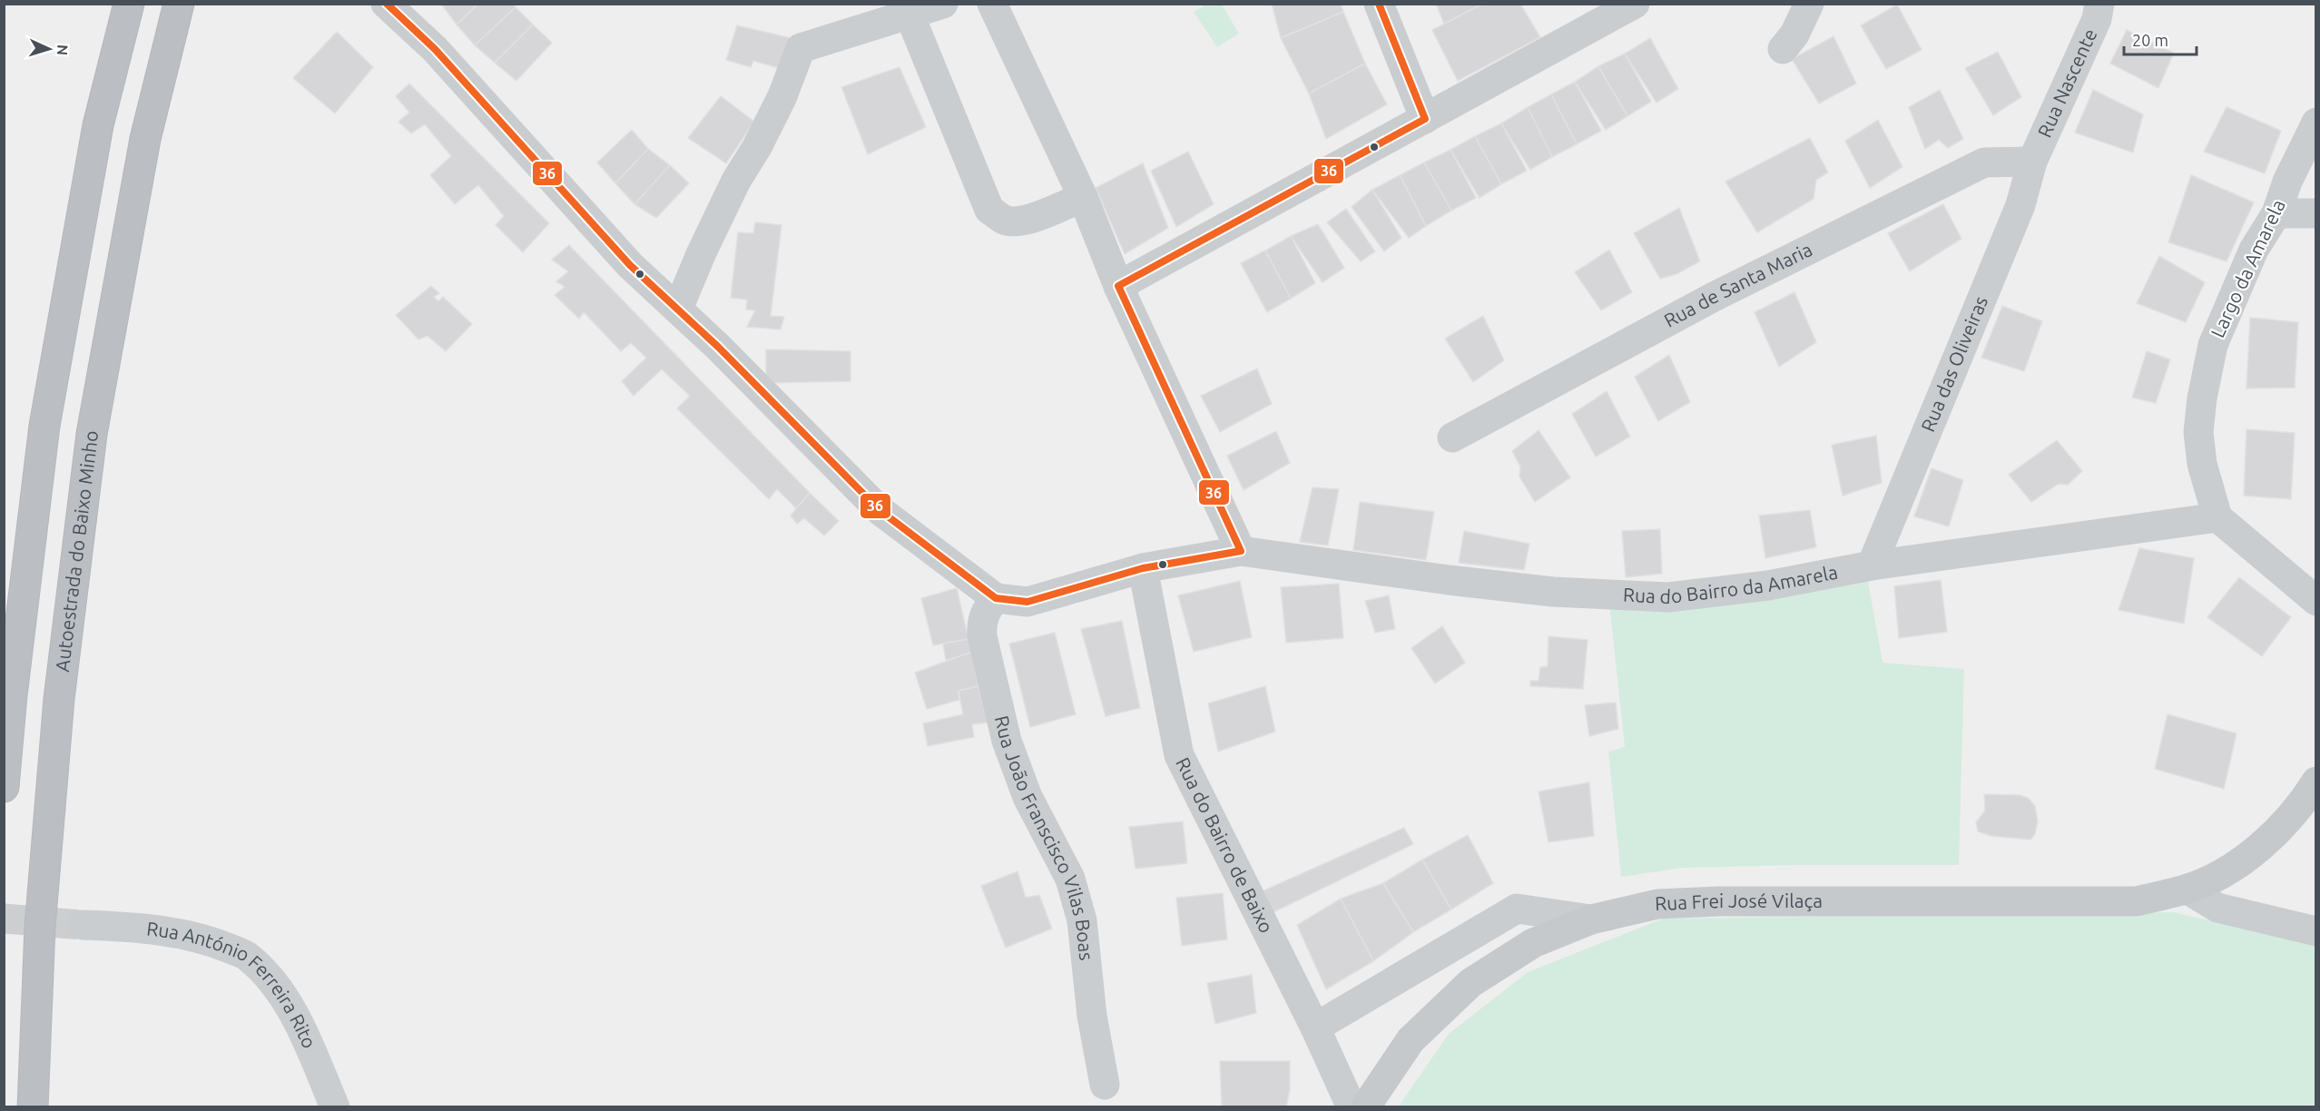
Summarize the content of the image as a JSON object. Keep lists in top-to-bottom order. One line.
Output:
{"streets":{"highway":["Autoestrada do Baixo Minho"],"main road":["Rua Frei José Vilaça"],"street":["Rua Nascente","Largo da Amarela","Rua de Santa Maria","Rua das Oliveiras","Rua do Bairro da Amarela","Rua João Franscisco Vilas Boas","Rua do Bairro de Baixo","Rua António Ferreira Rito"]},"crossings":[["Rua Nascente","Rua de Santa Maria"],["Rua Nascente","Rua das Oliveiras"],["Largo da Amarela","Rua do Bairro da Amarela"],["Rua de Santa Maria","Rua das Oliveiras"],["Rua das Oliveiras","Rua do Bairro da Amarela"],["Rua do Bairro da Amarela","Rua João Franscisco Vilas Boas"],["Rua do Bairro da Amarela","Rua do Bairro de Baixo"]],"lines":["transit line 36"],"scale_bar":"20 m","north":"right"}
